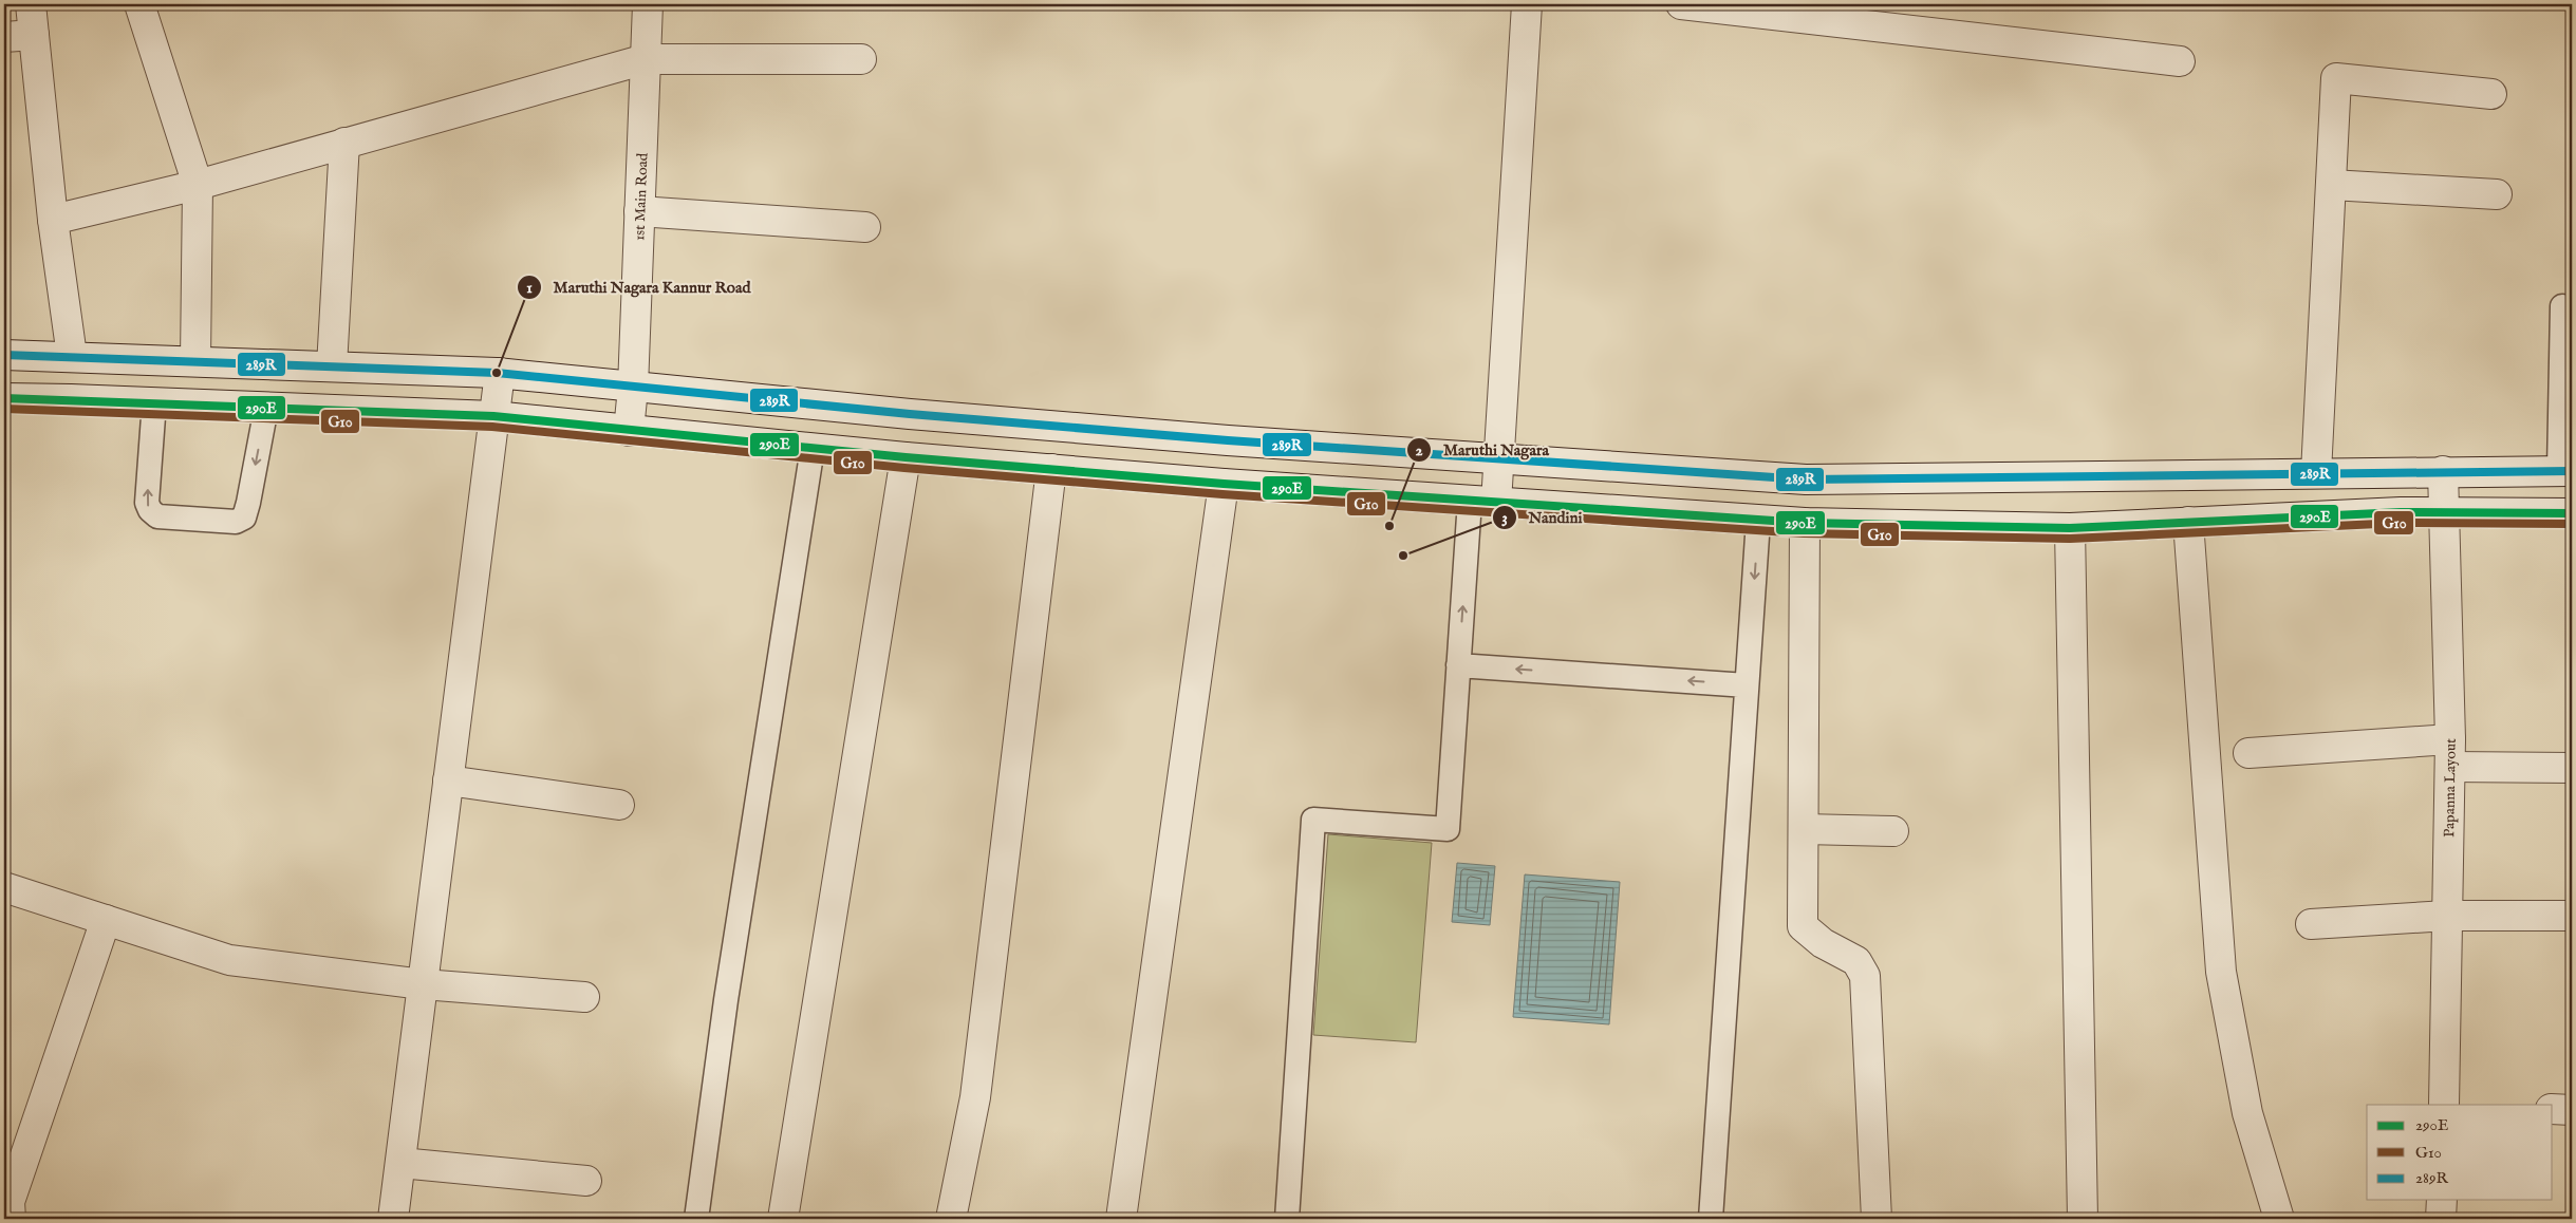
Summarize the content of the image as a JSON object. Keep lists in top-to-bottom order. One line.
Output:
{"streets":{"street":["1st Main Road","Papanna Layout"]},"places":["Maruthi Nagara Kannur Road","Maruthi Nagara","Nandini"],"lines":["transit line 289R","transit line 290E","transit line G10"],"legend":["290E","G10","289R"]}
